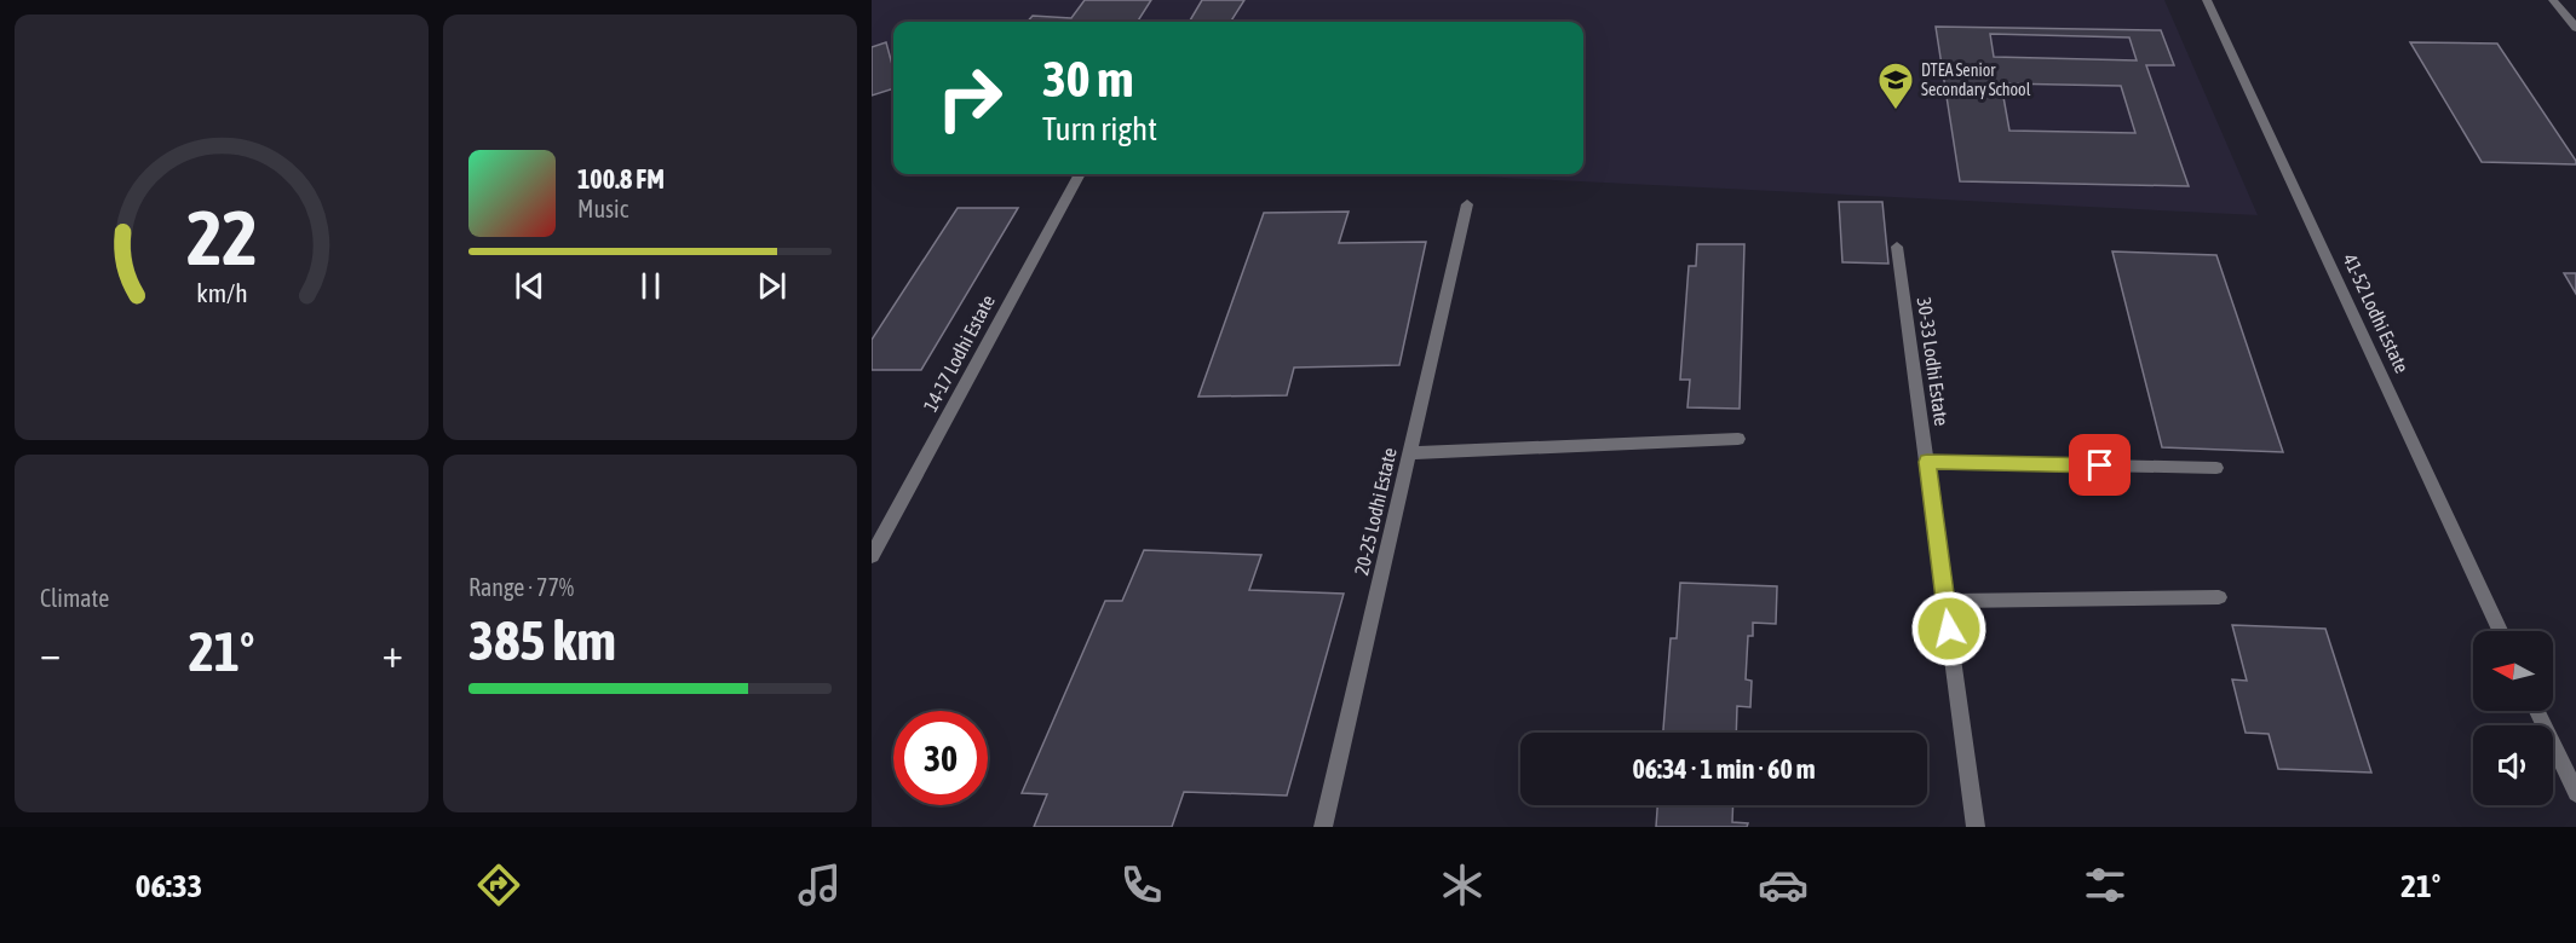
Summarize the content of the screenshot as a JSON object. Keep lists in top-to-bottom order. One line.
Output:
{"streets":{"street":["41-52 Lodhi Estate","14-17 Lodhi Estate","30-33 Lodhi Estate","20-25 Lodhi Estate"]},"places":{"school or university":["DTEA Senior Secondary School"]},"north":"left","page":{"turn":["30 m","Turn right"],"song":["100.8 FM","Music"],"tile":["Climate",["Range · 77%","385 km"]],"heat":["−","21°","+"],"limit":"30","trip":"06:34 · 1 min · 60 m","tabs":["06:33","21°"],"gauge":["22","km/h"]}}
